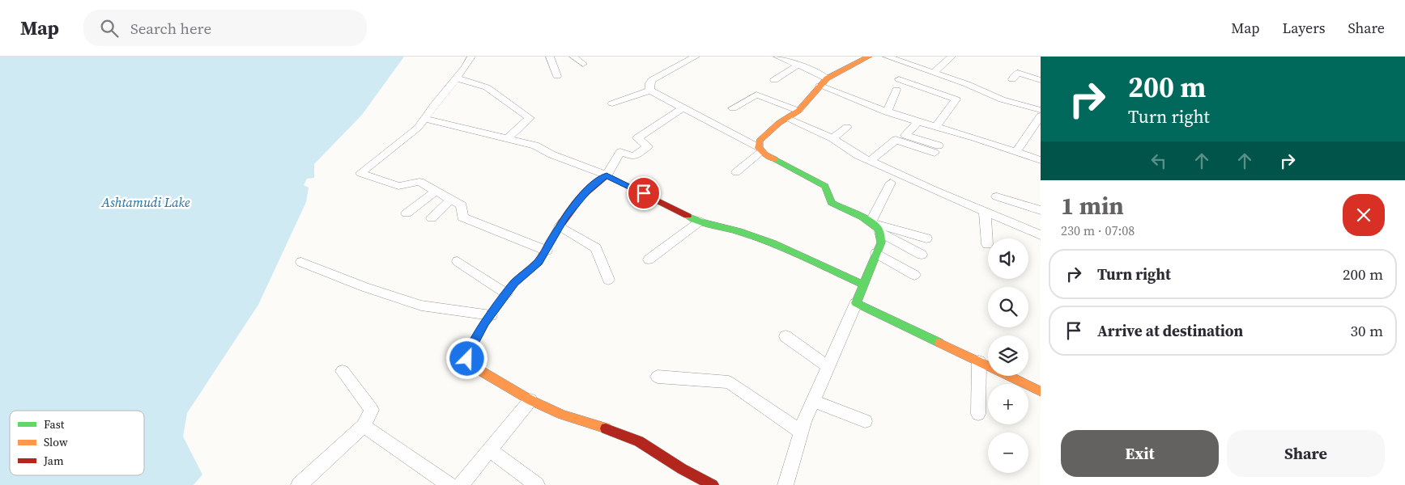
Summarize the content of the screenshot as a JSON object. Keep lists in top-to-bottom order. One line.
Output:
{"water":["Ashtamudi Lake"],"legend":["Fast","Slow","Jam"],"page":{"header":"Map","search":"Search here","nav":["Map","Layers","Share"],"turn":["200 m","Turn right"],"heading":["1 min","230 m · 07:08"],"map_buttons":["+","−"],"list":[{"name":"Turn right","value":"200 m"},{"name":"Arrive at destination","value":"30 m"}],"buttons":["Exit","Share"]}}
